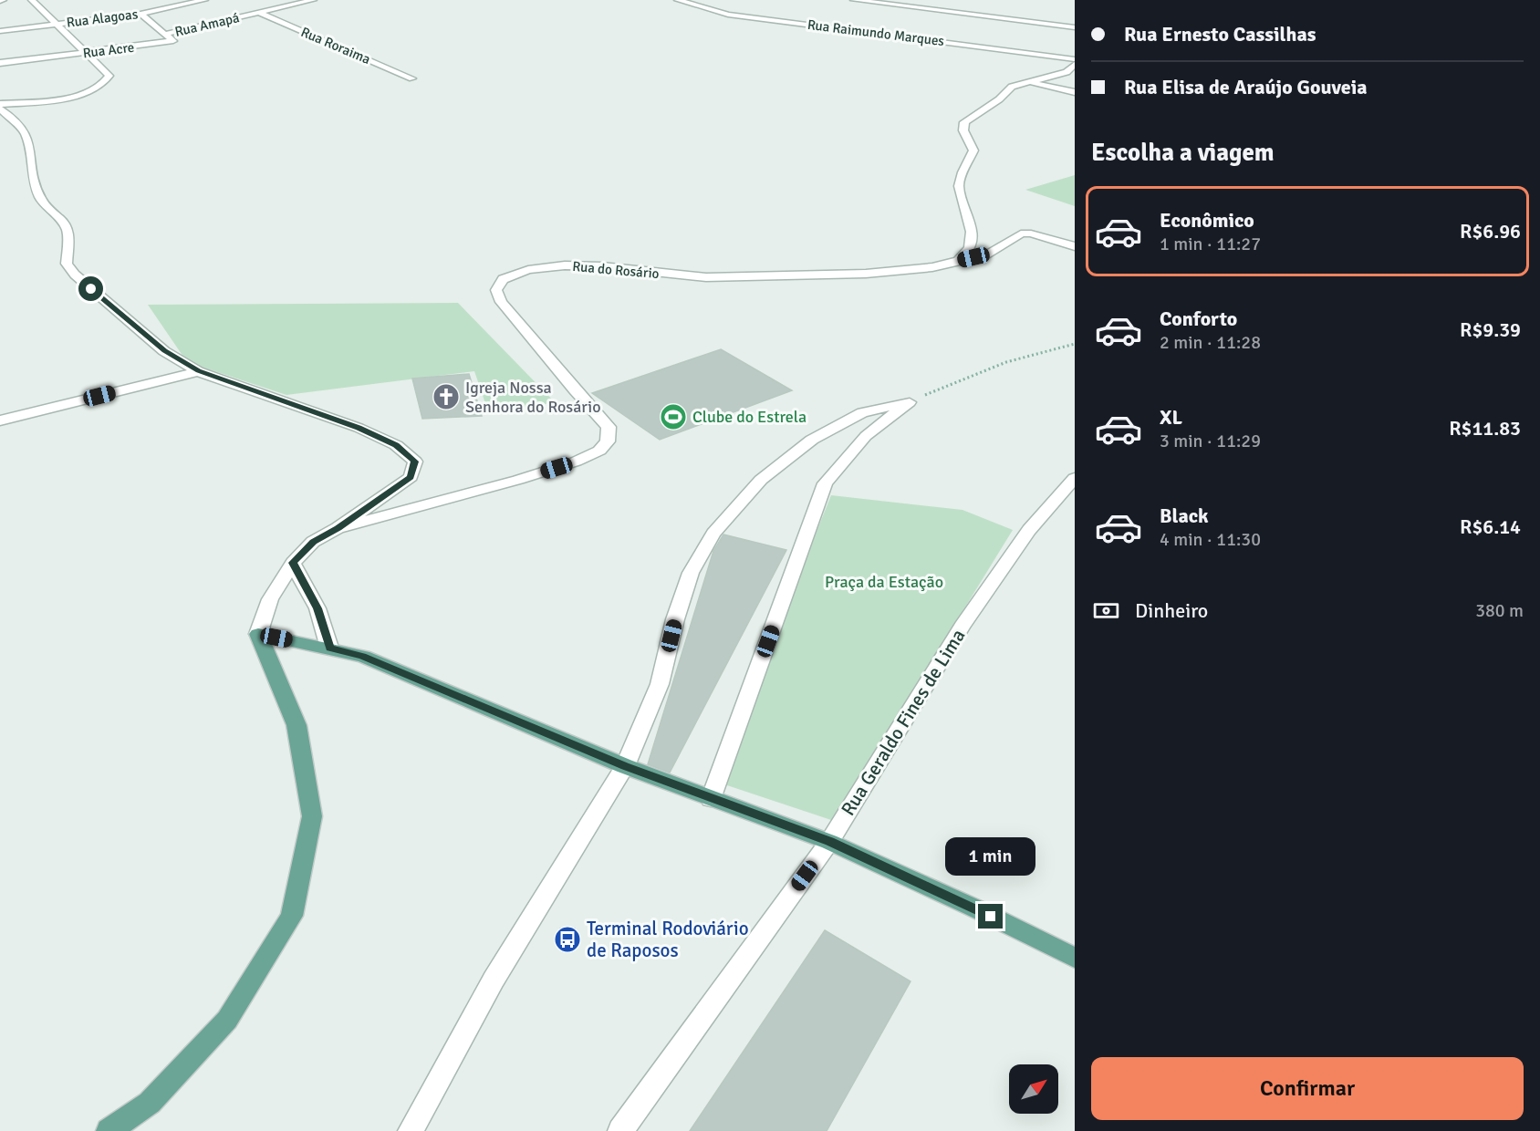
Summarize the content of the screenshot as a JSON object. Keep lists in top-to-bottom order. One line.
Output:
{"streets":{"street":["Rua Alagoas","Rua Amapá","Rua Raimundo Marques","Rua Roraima","Rua Acre","Rua do Rosário","Rua Geraldo Fines de Lima"]},"crossings":[["Rua Alagoas","Rua Acre"],["Rua Amapá","Rua Roraima"],["Rua Amapá","Rua Acre"]],"parks":["Praça da Estação"],"places":{"church":["Igreja Nossa Senhora do Rosário"],"sports":["Clube do Estrela"],"bus stop":["Terminal Rodoviário de Raposos"]},"north":"top right","page":{"banner":["Rua Ernesto Cassilhas","Rua Elisa de Araújo Gouveia"],"heading":"Escolha a viagem","list":[{"name":"Econômico","note":"1 min · 11:27","value":"R$6.96"},{"name":"Conforto","note":"2 min · 11:28","value":"R$9.39"},{"name":"XL","note":"3 min · 11:29","value":"R$11.83"},{"name":"Black","note":"4 min · 11:30","value":"R$6.14"}],"pay":["Dinheiro","380 m"],"bubble":"1 min","buttons":"Confirmar"}}
